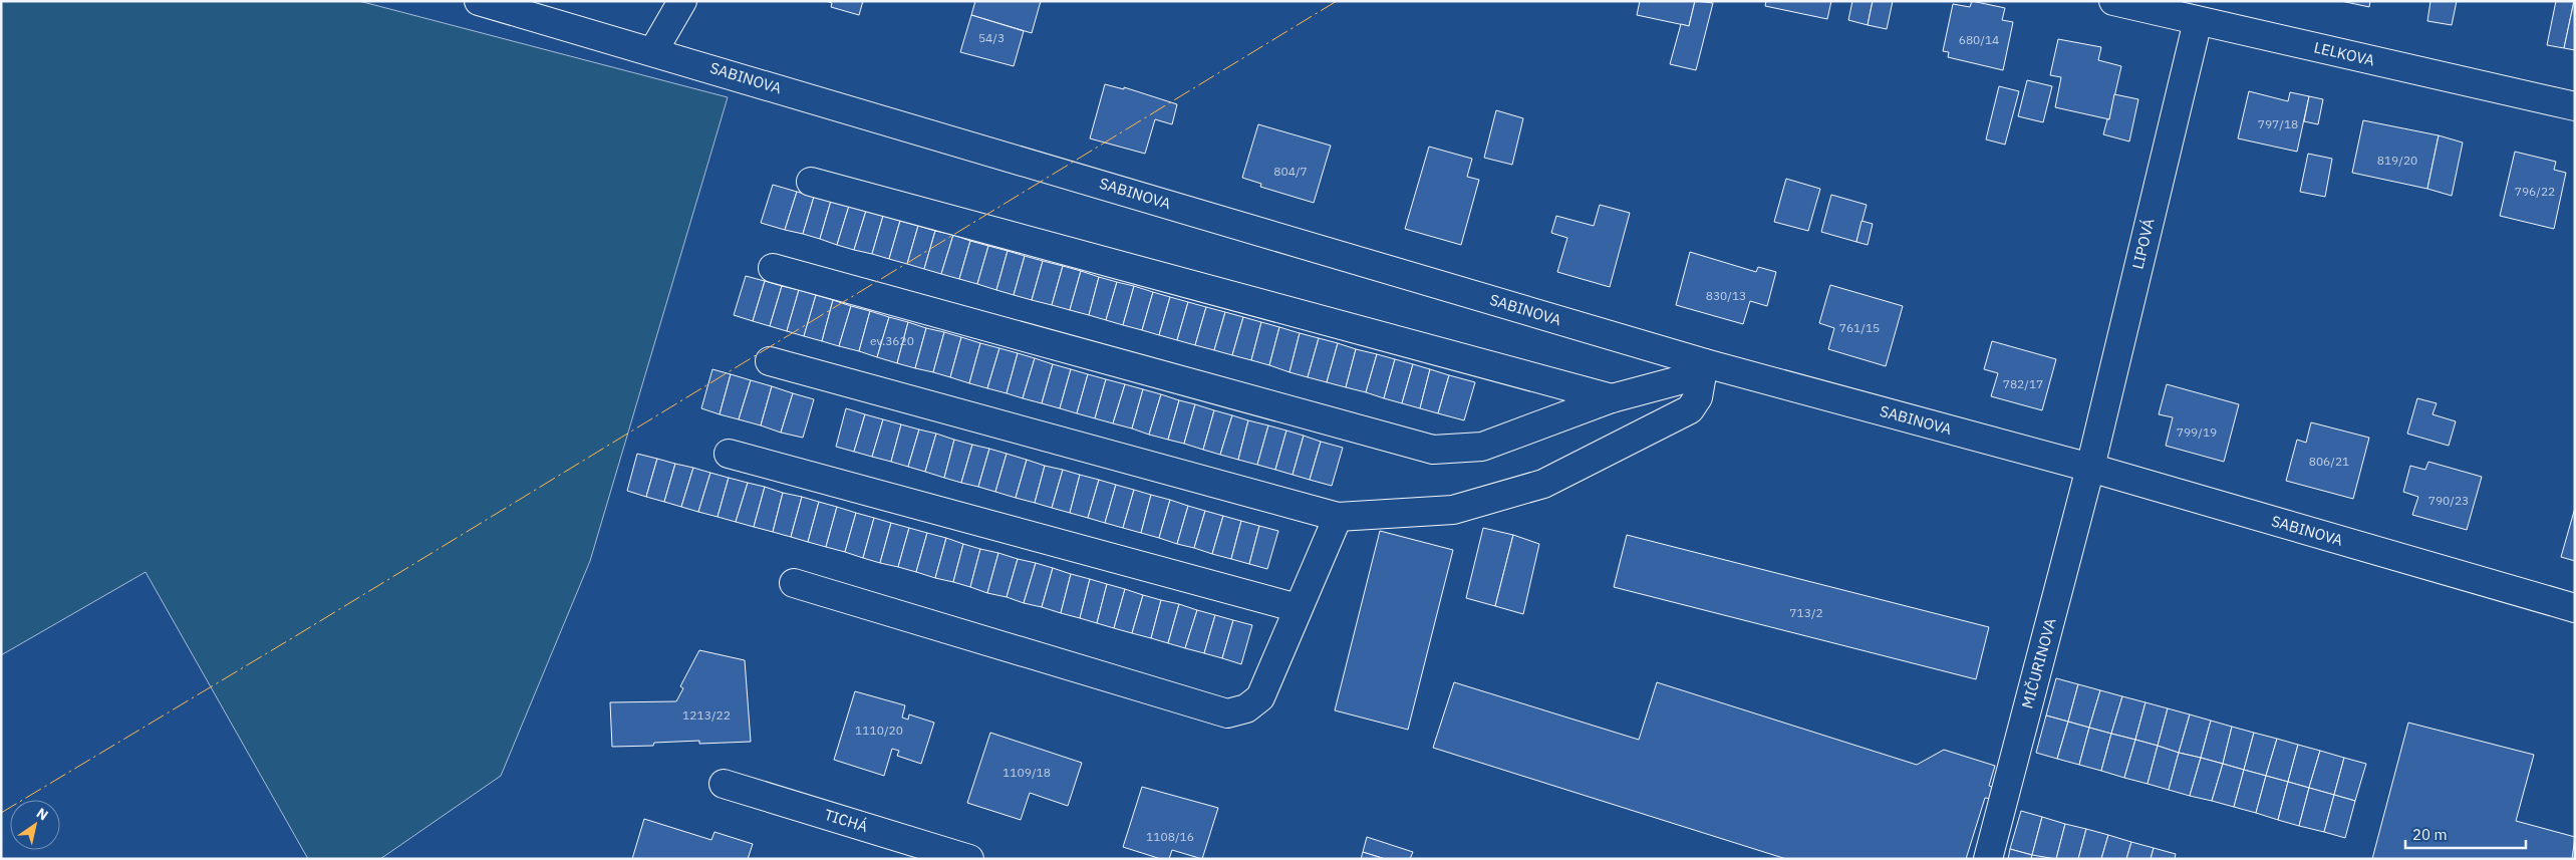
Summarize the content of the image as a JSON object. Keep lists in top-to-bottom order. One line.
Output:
{"streets":{"street":["LELKOVA","SABINOVA","LIPOVÁ","MIČURINOVA","TICHÁ"]},"crossings":[["LELKOVA","LIPOVÁ"],["SABINOVA","LIPOVÁ"],["SABINOVA","MIČURINOVA"],["LIPOVÁ","MIČURINOVA"]],"house_numbers":["54/3","680/14","797/18","819/20","804/7","796/22","830/13","761/15","ev.3620","782/17","799/19","806/21","790/23","713/2","1213/22","1110/20","1109/18","1108/16"],"scale_bar":"20 m","north":"top right"}
